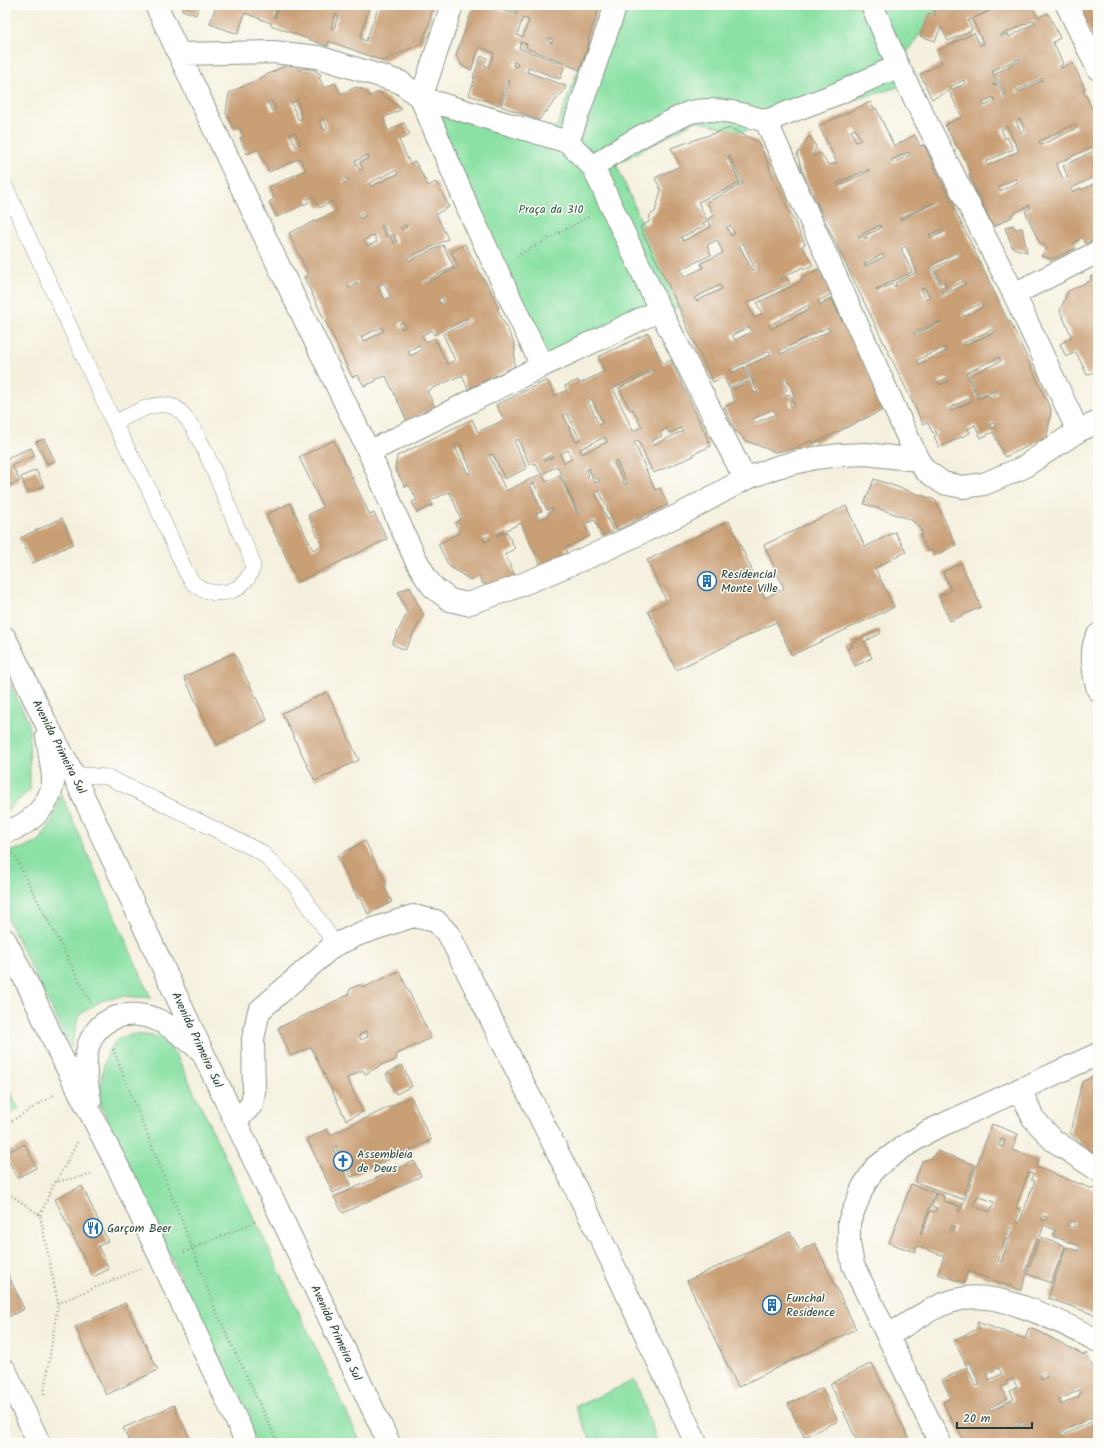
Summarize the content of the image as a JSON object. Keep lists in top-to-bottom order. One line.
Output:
{"streets":{"street":["Avenida Primeira Sul"]},"parks":["Praça da 310"],"places":{"building":["Residencial Monte Ville","Funchal Residence"],"church":["Assembleia de Deus"],"restaurant":["Garçom Beer"]},"scale_bar":"20 m"}
